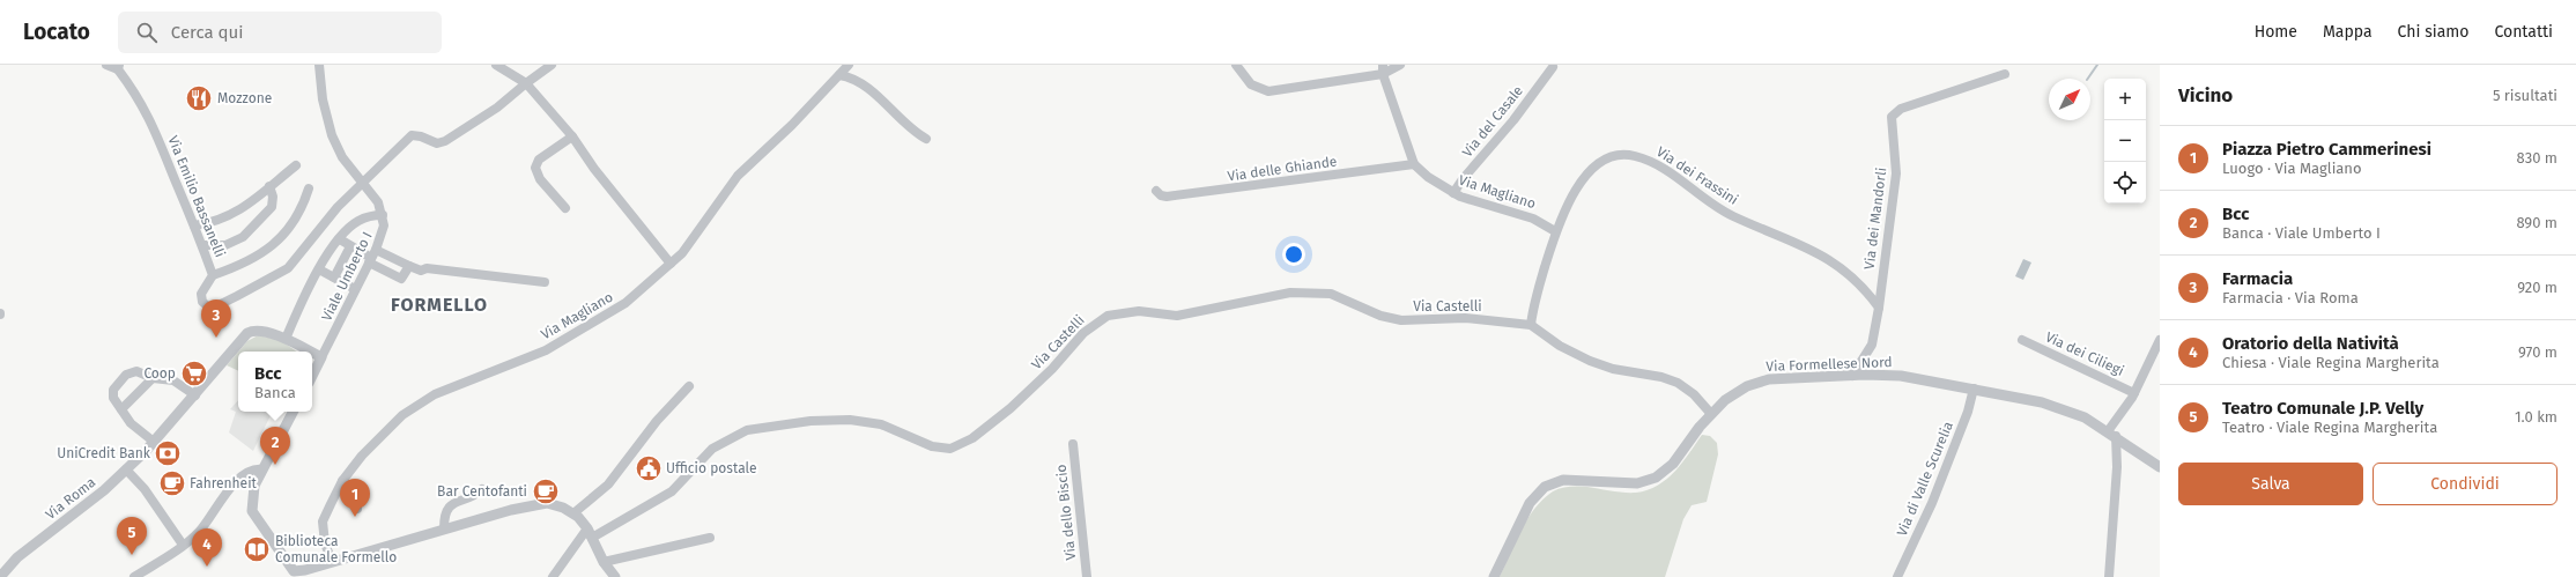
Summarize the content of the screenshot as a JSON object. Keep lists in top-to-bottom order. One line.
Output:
{"streets":{"street":["Via del Casale","Via delle Ghiande","Via dei Frassini","Via Magliano","Via Emilio Bassanelli","Via dei Mandorli","Viale Umberto I","Via Castelli","Via dei Ciliegi","Via Formellese Nord","Via di Valle Scurelia","Via Roma","Via dello Biscio"]},"crossings":[["Via del Casale","Via Magliano"],["Via delle Ghiande","Via Magliano"],["Via dei Frassini","Via Magliano"],["Via dei Frassini","Via dei Mandorli"],["Via dei Frassini","Via Castelli"],["Via dei Mandorli","Via Formellese Nord"],["Viale Umberto I","Via Roma"],["Via Castelli","Via Formellese Nord"],["Via Formellese Nord","Via di Valle Scurelia"]],"districts":["FORMELLO"],"places":{"restaurant":["Mozzone"],"supermarket":["Coop"],"bank":["UniCredit Bank"],"public building":["Ufficio postale"],"cafe":["Fahrenheit","Bar Centofanti"],"library":["Biblioteca Comunale Formello"]},"north":"top right","page":{"header":"Locato","search":"Cerca qui","nav":["Home","Mappa","Chi siamo","Contatti"],"heading":["Vicino","5 risultati"],"map_buttons":["+","−"],"list":[{"mark":"1","name":"Piazza Pietro Cammerinesi","note":"Luogo · Via Magliano","value":"830 m"},{"mark":"2","name":"Bcc","note":"Banca · Viale Umberto I","value":"890 m"},{"mark":"3","name":"Farmacia","note":"Farmacia · Via Roma","value":"920 m"},{"mark":"4","name":"Oratorio della Natività","note":"Chiesa · Viale Regina Margherita","value":"970 m"},{"mark":"5","name":"Teatro Comunale J.P. Velly","note":"Teatro · Viale Regina Margherita","value":"1.0 km"}],"pins":["3","2","1","5","4"],"popup":["Bcc","Banca"],"buttons":["Salva","Condividi"]}}
